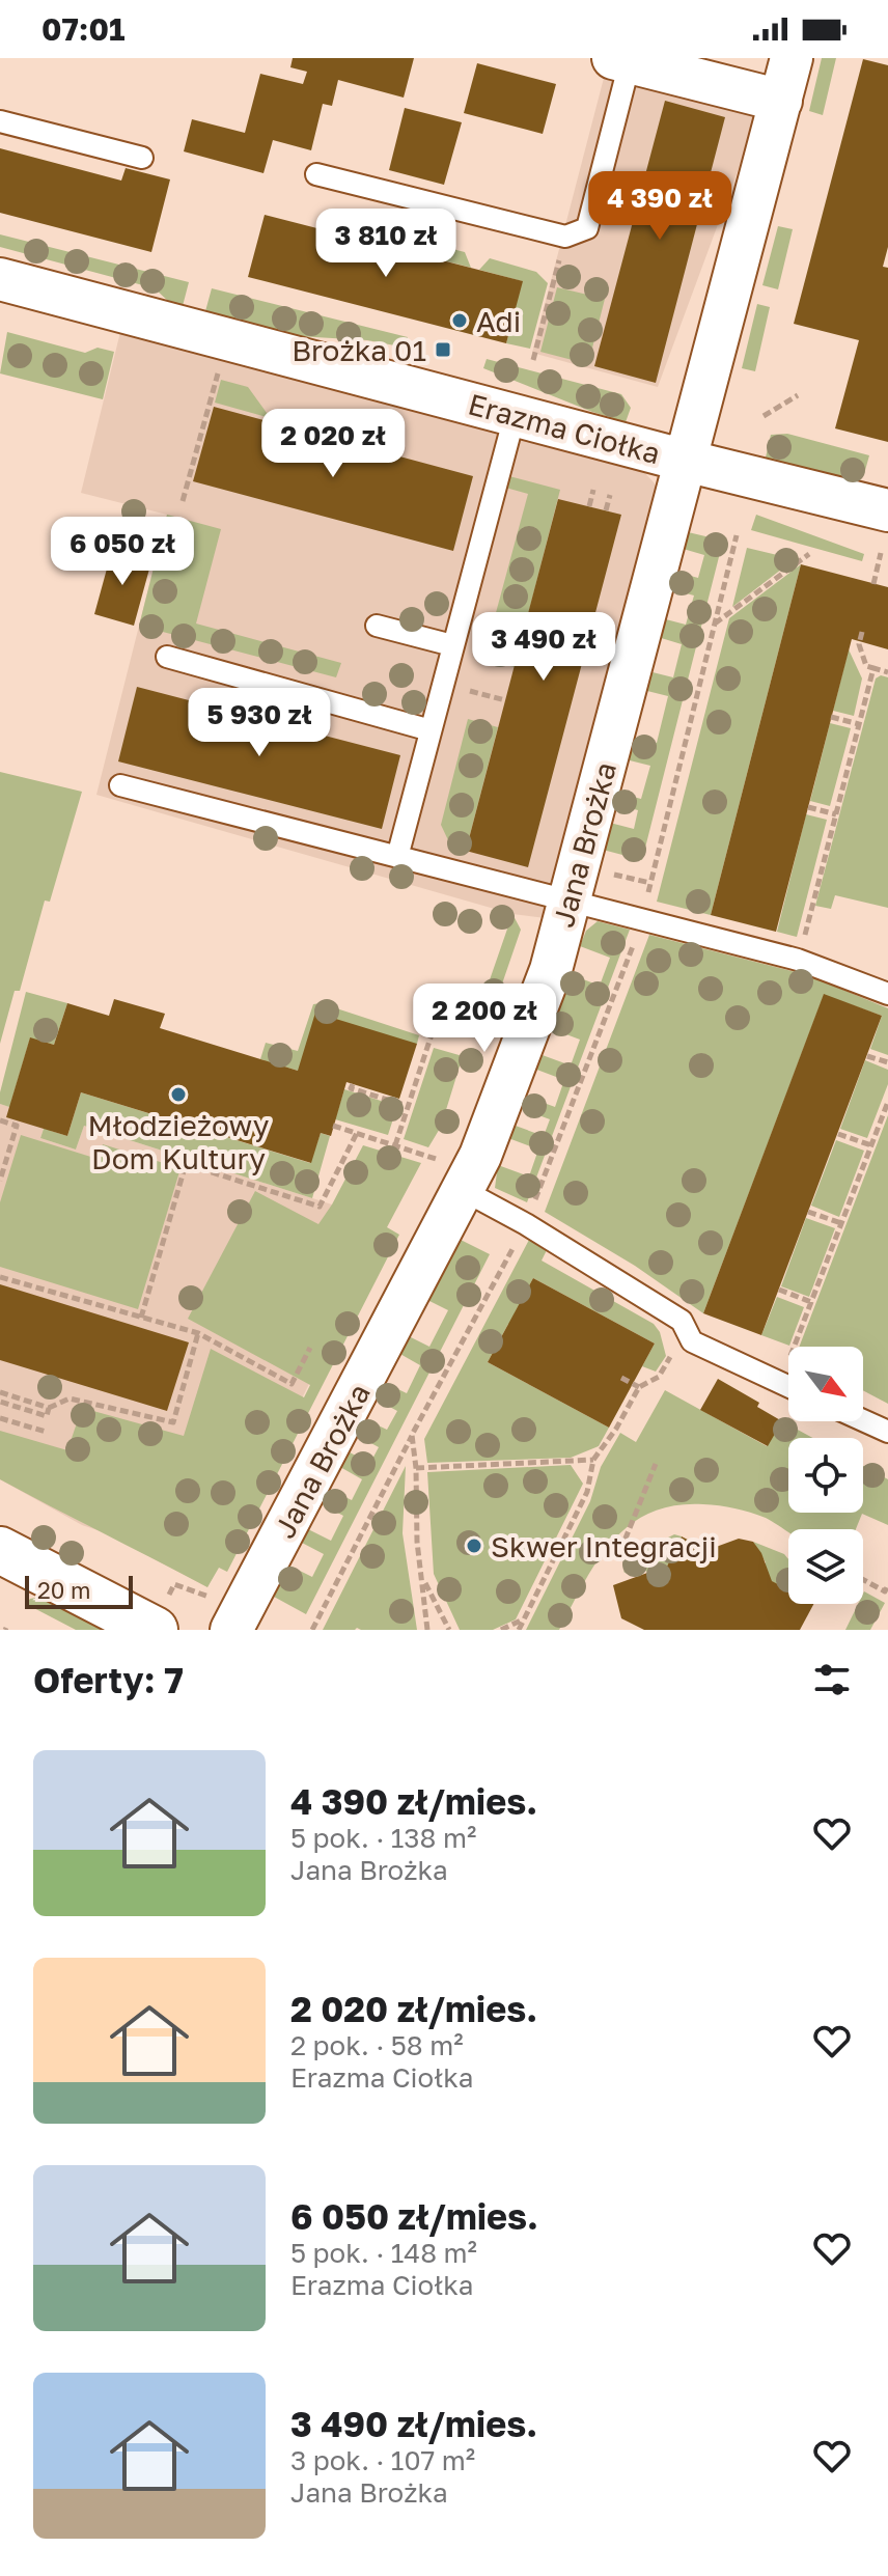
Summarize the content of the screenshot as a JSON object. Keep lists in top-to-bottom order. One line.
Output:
{"streets":{"street":["Erazma Ciołka","Jana Brożka"]},"crossings":[["Erazma Ciołka","Jana Brożka"]],"places":{"other":["Adi","Młodzieżowy Dom Kultury","Skwer Integracji"],"transit":["Brożka 01"]},"scale_bar":"20 m","north":"bottom right","page":{"status":"07:01","price":["4 390 zł","3 810 zł","2 020 zł","6 050 zł","3 490 zł","5 930 zł","2 200 zł"],"scale":"20 m","heading":"Oferty: 7","list":[{"name":"4 390 zł/mies.","note":"5 pok. · 138 m² · Jana Brożka"},{"name":"2 020 zł/mies.","note":"2 pok. · 58 m² · Erazma Ciołka"},{"name":"6 050 zł/mies.","note":"5 pok. · 148 m² · Erazma Ciołka"},{"name":"3 490 zł/mies.","note":"3 pok. · 107 m² · Jana Brożka"}]}}
